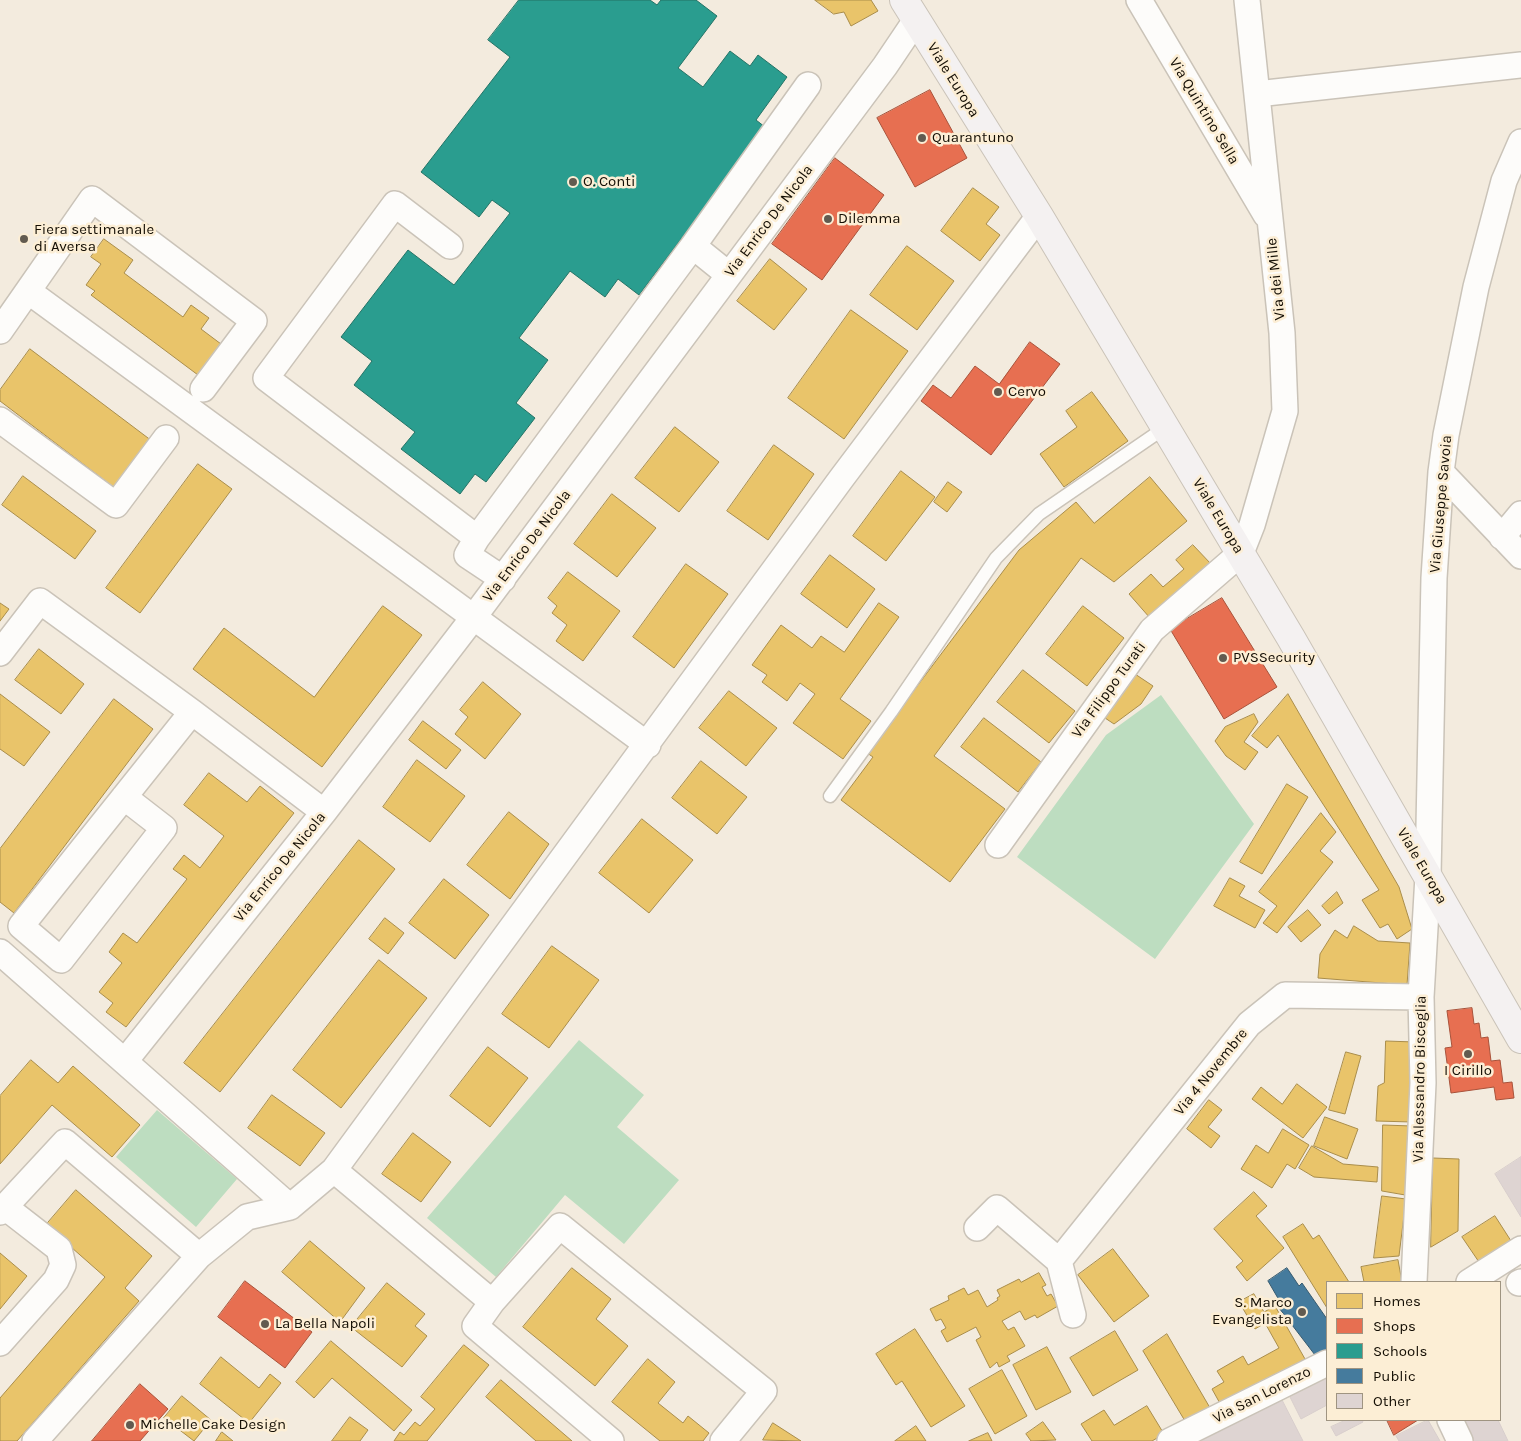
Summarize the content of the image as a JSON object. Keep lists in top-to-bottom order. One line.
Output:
{"streets":{"main road":["Viale Europa"],"street":["Via Quintino Sella","Via Enrico De Nicola","Via dei Mille","Via Giuseppe Savoia","Via Filippo Turati","Via 4 Novembre","Via Alessandro Bisceglia","Via San Lorenzo"]},"crossings":[["Viale Europa","Via Enrico De Nicola"],["Viale Europa","Via dei Mille"],["Viale Europa","Via Giuseppe Savoia"],["Viale Europa","Via Filippo Turati"],["Viale Europa","Via Alessandro Bisceglia"],["Via Quintino Sella","Via dei Mille"],["Via dei Mille","Via Filippo Turati"],["Via Giuseppe Savoia","Via Alessandro Bisceglia"],["Via 4 Novembre","Via Alessandro Bisceglia"]],"places":["Quarantuno","O. Conti","Dilemma","Fiera settimanale di Aversa","Cervo","PVSSecurity","I Cirillo","S. Marco Evangelista","La Bella Napoli","Michelle Cake Design"],"legend":["Homes","Shops","Schools","Public","Other"]}
